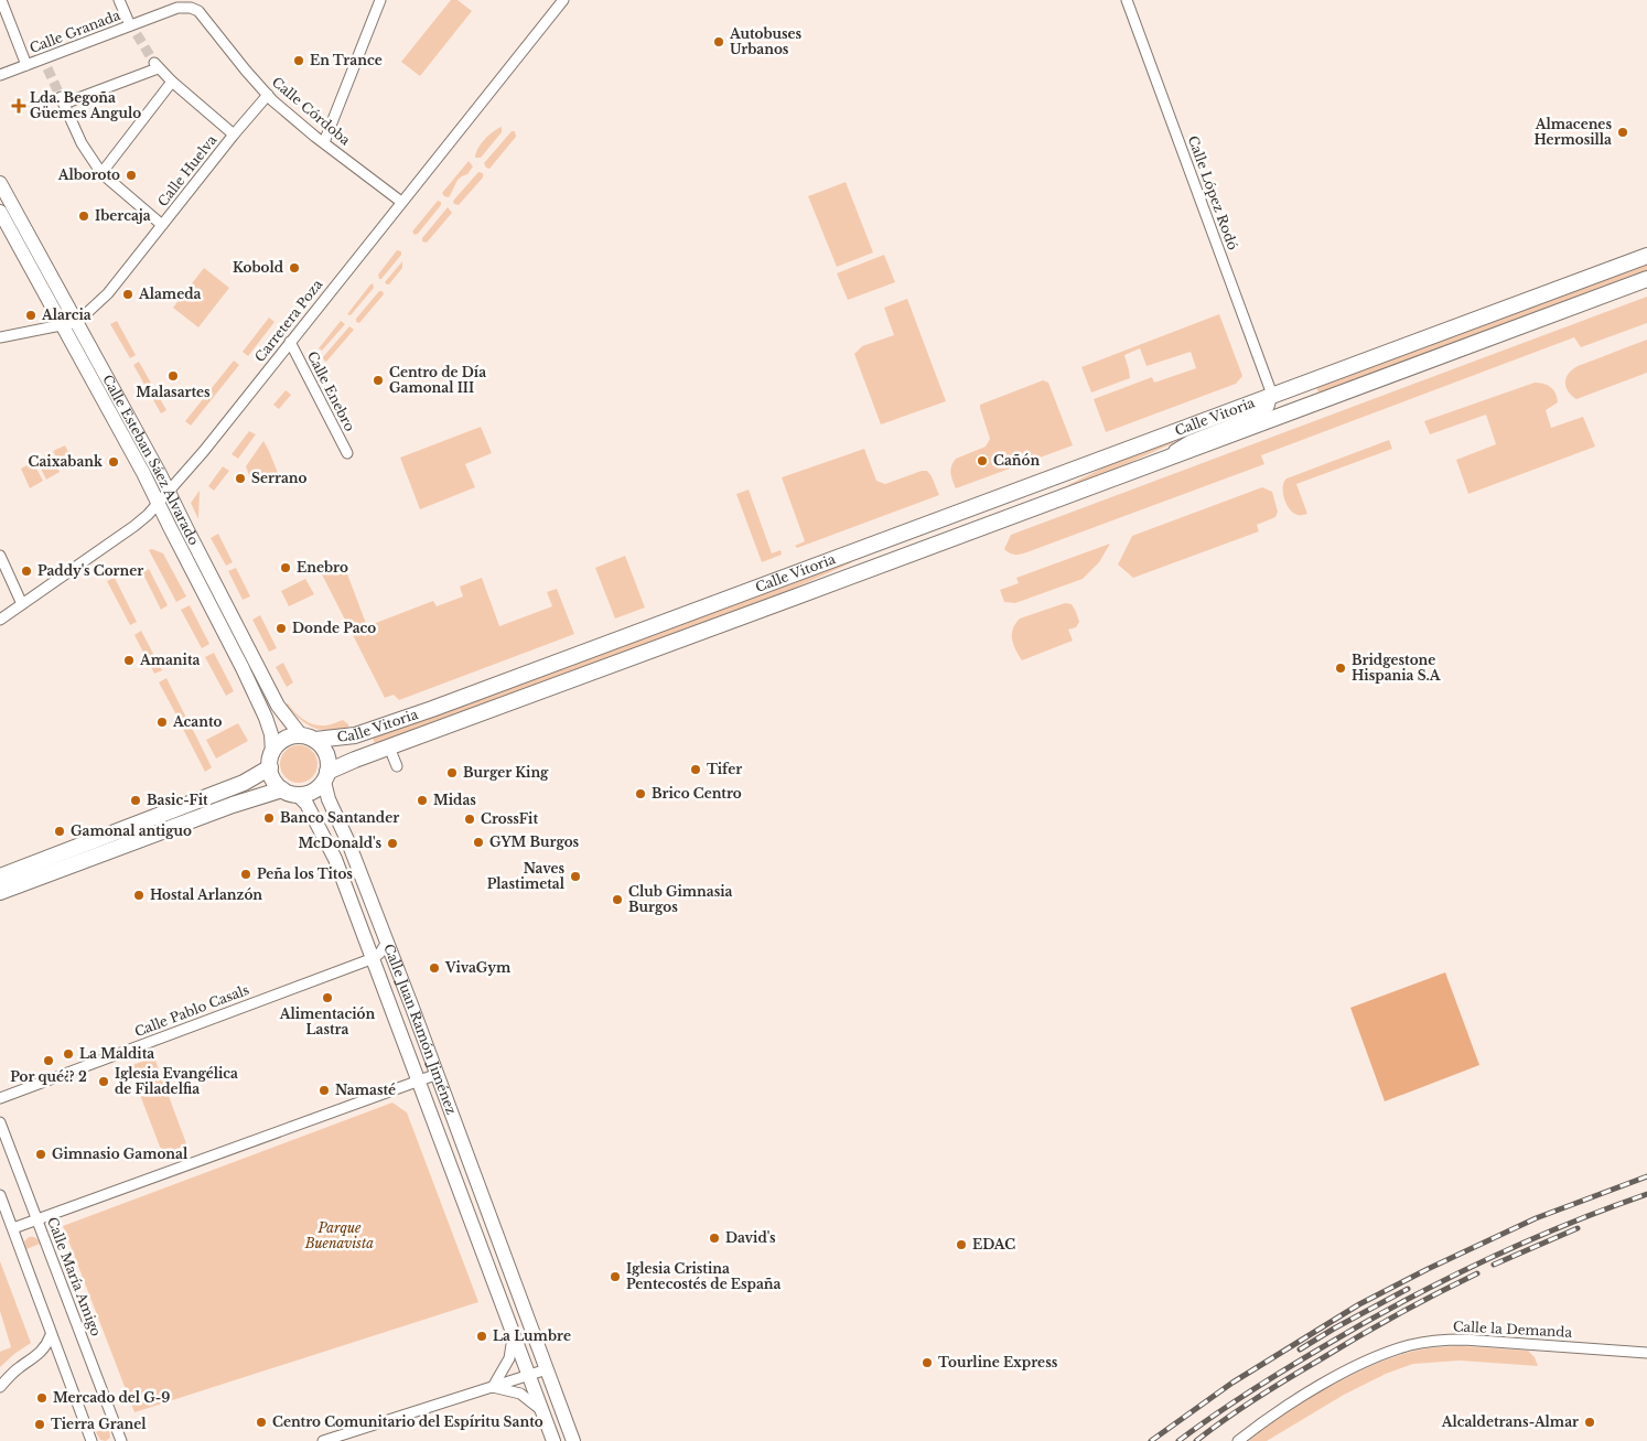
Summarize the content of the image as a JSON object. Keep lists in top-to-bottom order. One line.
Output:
{"streets":{"highway":["Calle Vitoria"],"main road":["Calle Esteban Sáez Alvarado","Calle Juan Ramón Jiménez"],"street":["Calle Granada","Calle Córdoba","Calle Huelva","Calle López Rodó","Carretera Poza","Calle Enebro","Calle Pablo Casals","Calle María Amigo","Calle la Demanda"]},"crossings":[["Calle Granada","Calle Córdoba"],["Calle Córdoba","Calle Huelva"],["Calle Córdoba","Carretera Poza"],["Calle Huelva","Calle Esteban Sáez Alvarado"],["Calle López Rodó","Calle Vitoria"],["Carretera Poza","Calle Enebro"],["Carretera Poza","Calle Esteban Sáez Alvarado"],["Calle Vitoria","Calle Esteban Sáez Alvarado"],["Calle Vitoria","Calle Juan Ramón Jiménez"],["Calle Esteban Sáez Alvarado","Calle Juan Ramón Jiménez"],["Calle Pablo Casals","Calle Juan Ramón Jiménez"]],"parks":["Parque Buenavista"],"places":{"other":["Autobuses Urbanos","En Trance","Almacenes Hermosilla","Alboroto","Ibercaja","Kobold","Alameda","Alarcia","Malasartes","Centro de Día Gamonal III","Cañón","Caixabank","Serrano","Enebro","Paddy's Corner","Donde Paco","Amanita","Bridgestone Hispania S.A","Acanto","Tifer","Burger King","Brico Centro","Basic-Fit","Midas","Banco Santander","CrossFit","Gamonal antiguo","GYM Burgos","McDonald's","Peña los Titos","Naves Plastimetal","Hostal Arlanzón","Club Gimnasia Burgos","VivaGym","Alimentación Lastra","La Maldita","Por qué¿? 2","Iglesia Evangélica de Filadelfia","Namasté","Gimnasio Gamonal","David's","EDAC","Iglesia Cristina Pentecostés de España","La Lumbre","Tourline Express","Mercado del G-9","Centro Comunitario del Espíritu Santo","Alcaldetrans-Almar","Tierra Granel"],"health":["Lda. Begoña Güemes Angulo"]}}
